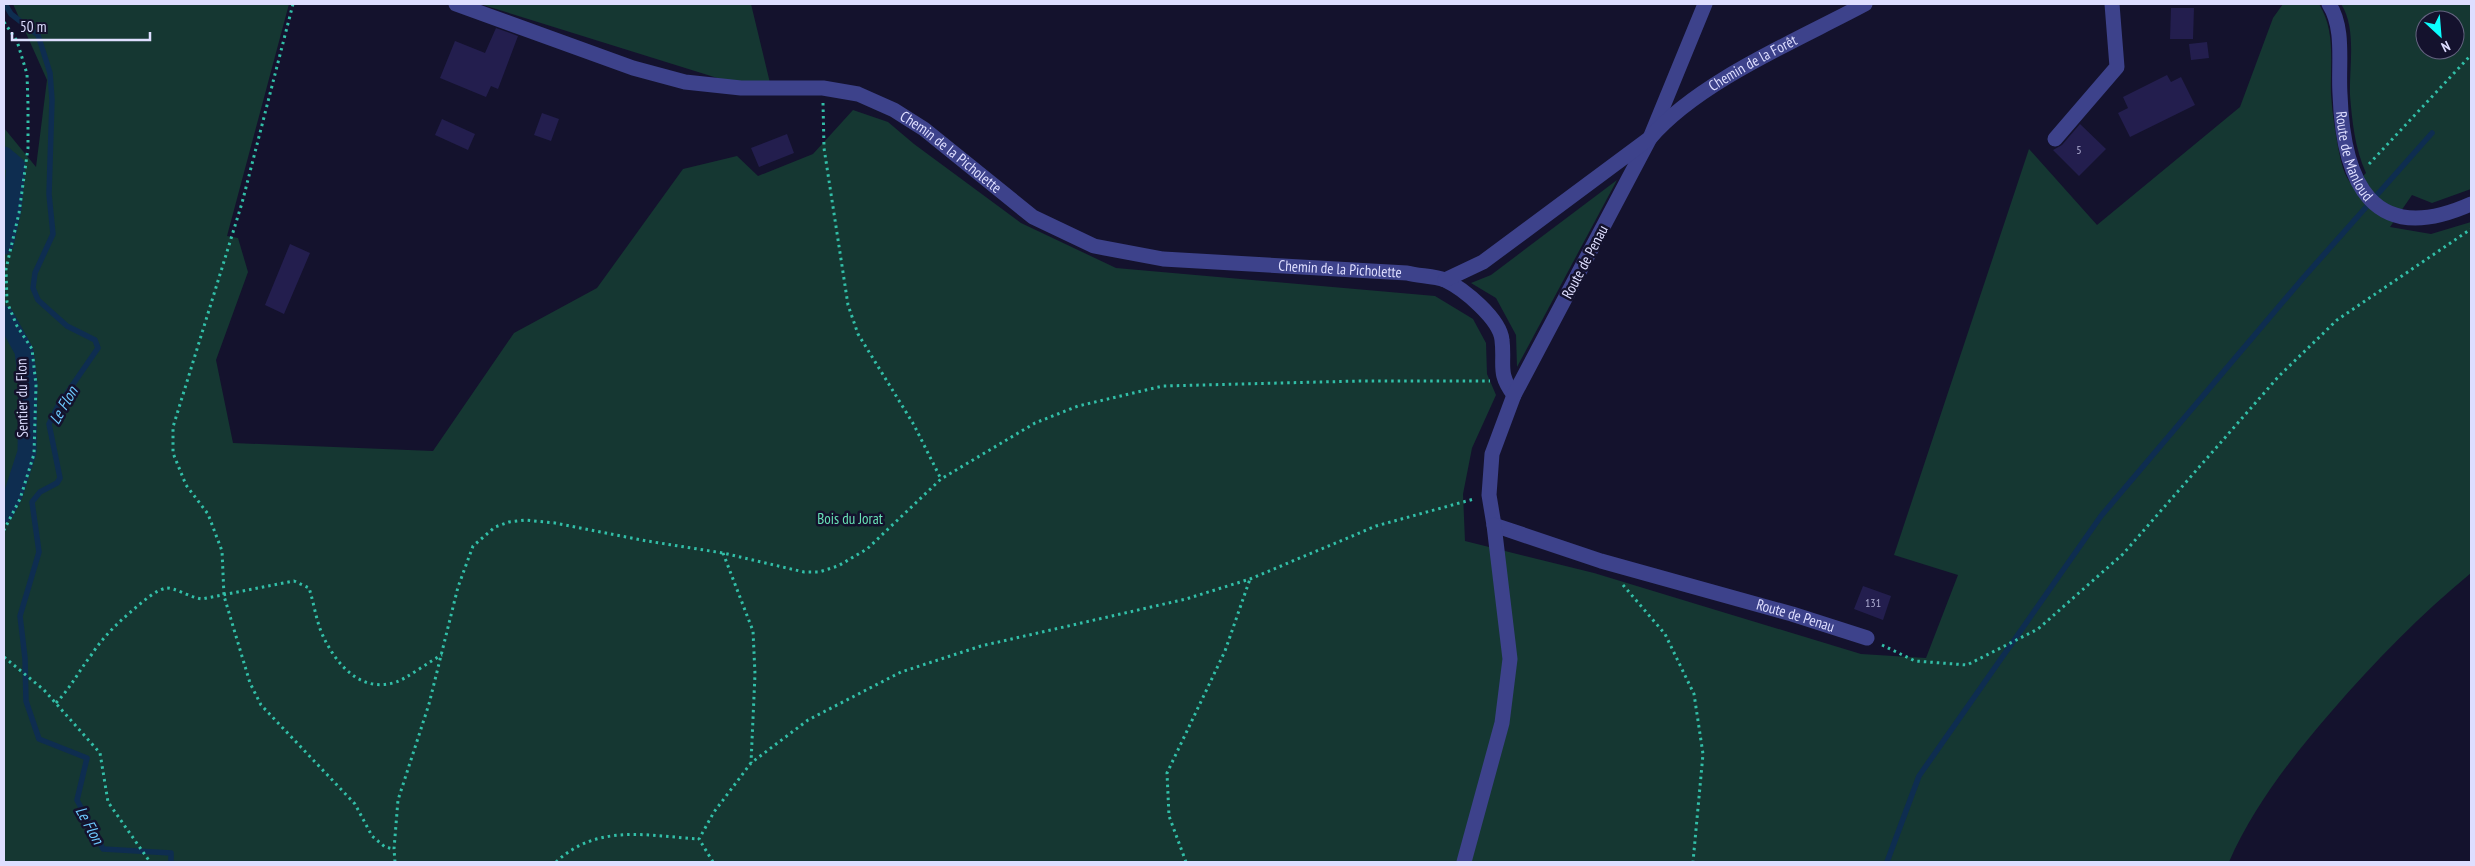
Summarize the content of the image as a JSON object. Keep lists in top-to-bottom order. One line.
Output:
{"streets":{"street":["Chemin de la Forêt","Chemin de la Picholette","Route de Manloud","Route de Penau"],"path":["Sentier du Flon"]},"crossings":[["Chemin de la Forêt","Route de Penau"]],"water":["Le Flon"],"parks":["Bois du Jorat"],"house_numbers":["5","131"],"scale_bar":"50 m","north":"bottom right"}
